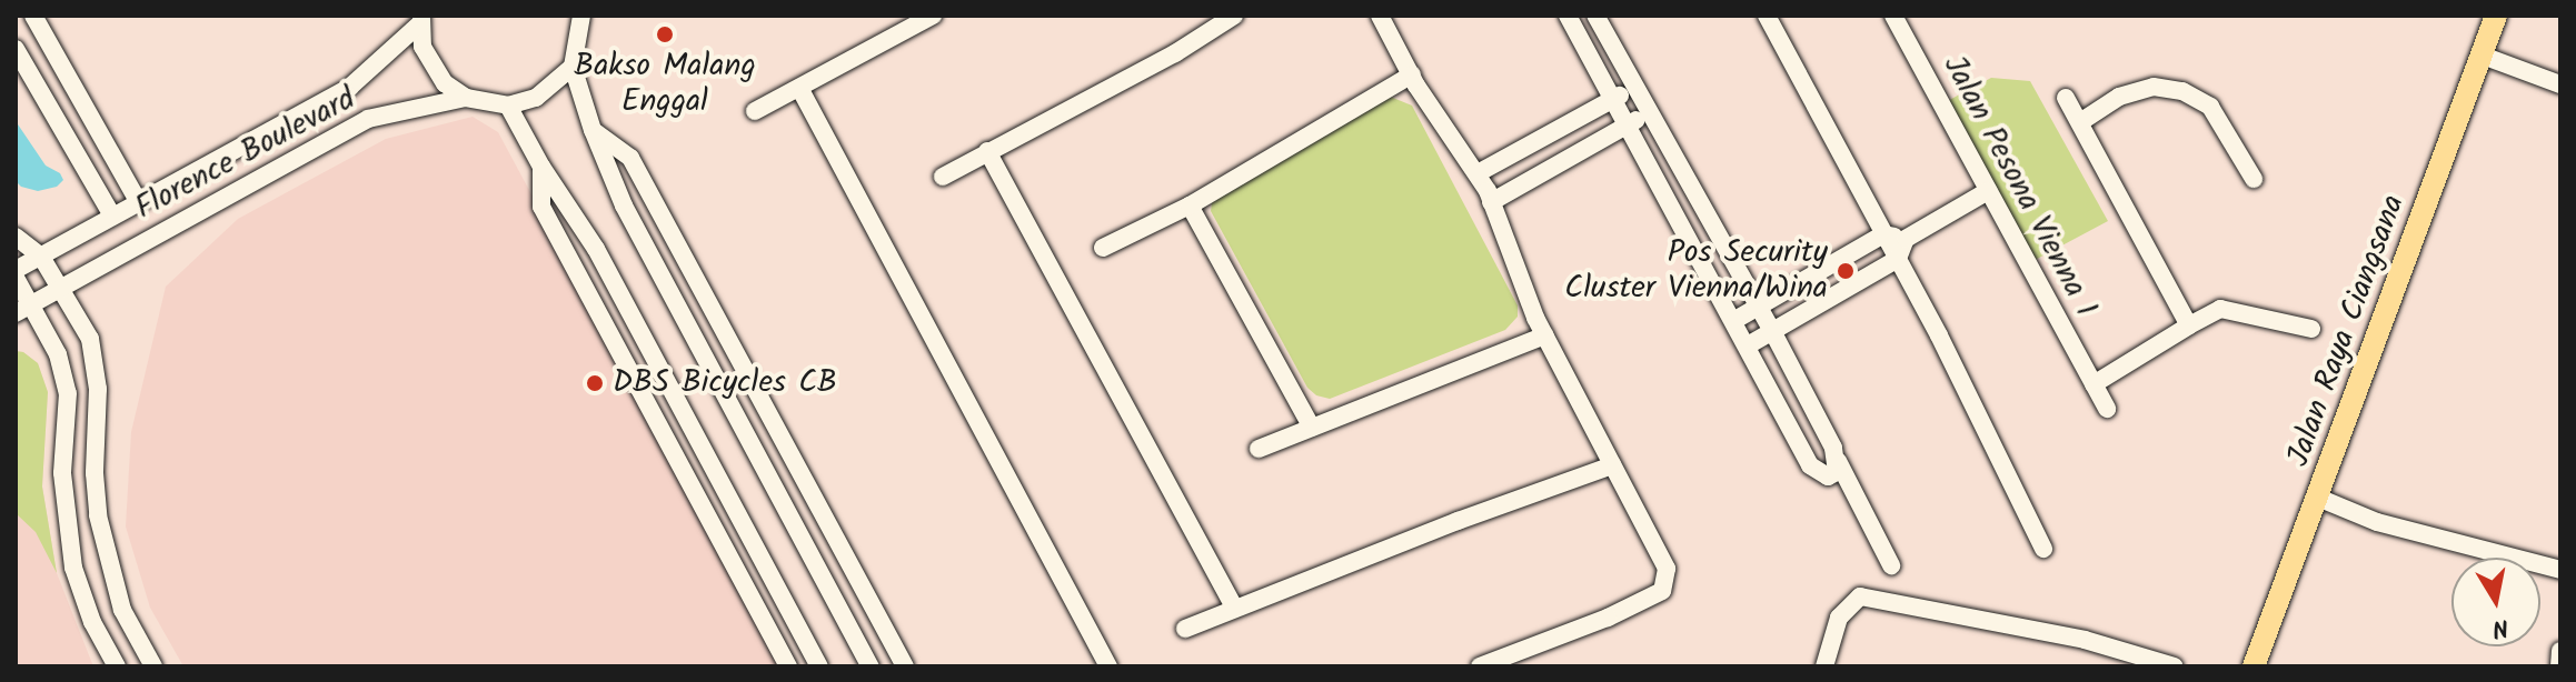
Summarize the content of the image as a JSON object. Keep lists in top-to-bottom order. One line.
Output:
{"streets":{"main road":["Jalan Raya Ciangsana"],"street":["Florence Boulevard","Jalan Pesona Vienna 1"]},"places":["Bakso Malang Enggal","Pos Security Cluster Vienna/Wina","DBS Bicycles CB"],"north":"bottom"}
